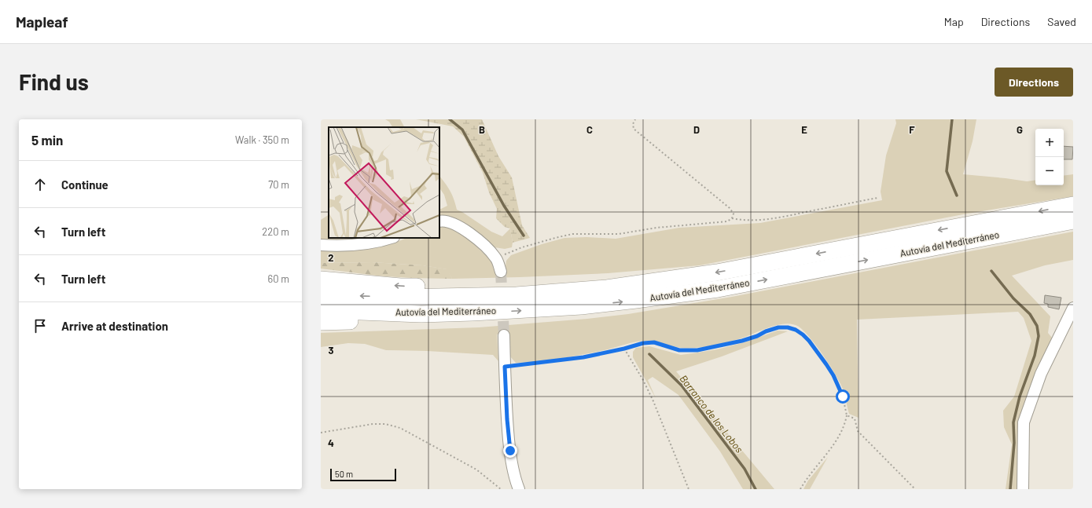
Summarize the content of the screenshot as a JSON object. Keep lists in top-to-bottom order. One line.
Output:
{"streets":{"highway":["Autovía del Mediterráneo"]},"water":["Barranco de los Lobos"],"scale_bar":"50 m","page":{"header":"Mapleaf","nav":["Map","Directions","Saved"],"buttons":"Directions","title":"Find us","heading":["5 min","Walk · 350 m"],"map_buttons":["+","−"],"list":[["Continue","70 m"],["Turn left","220 m"],["Turn left","60 m"],"Arrive at destination"],"scale":"50 m"},"grid":{"columns":["B","C","D","E","F","G"],"rows":["2","3","4"]}}
